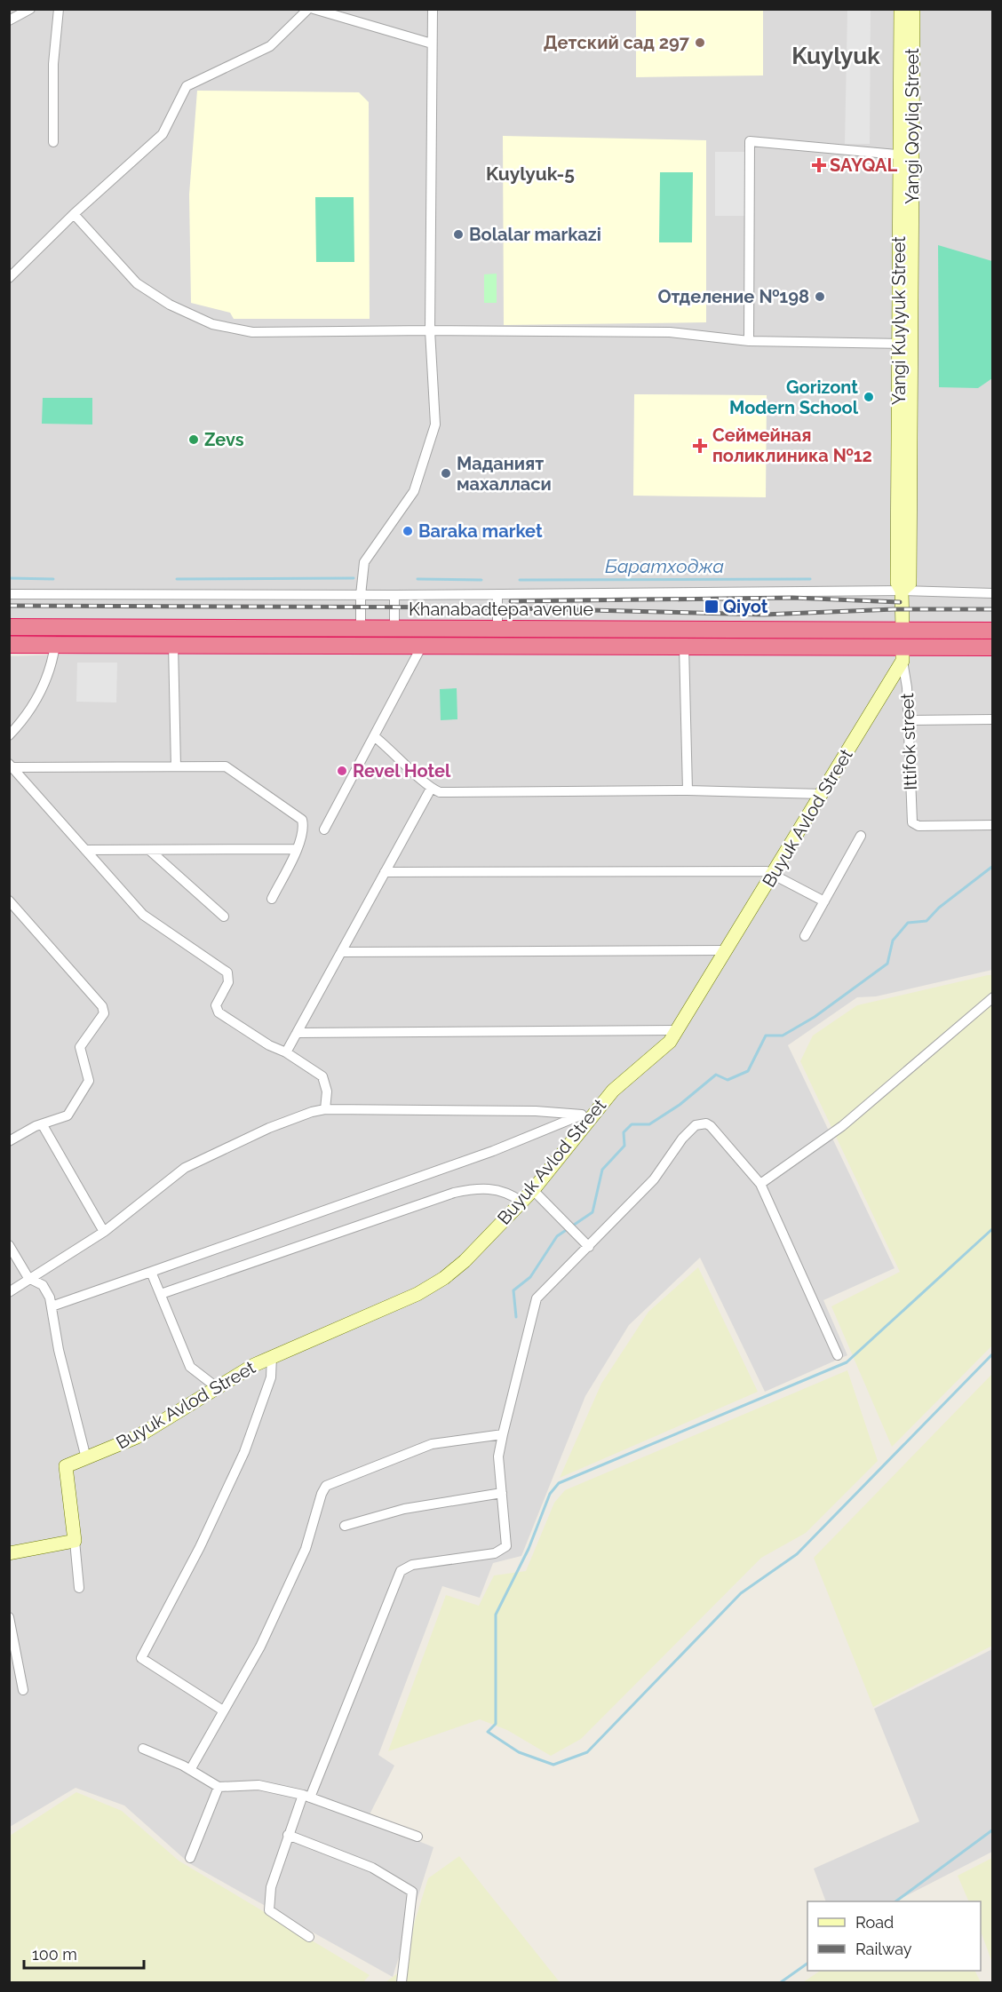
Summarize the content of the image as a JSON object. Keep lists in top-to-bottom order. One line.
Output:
{"streets":{"highway":["Khanabadtepa avenue"],"street":["Yangi Qoyliq Street","Yangi Kuylyuk Street","Ittifok street","Buyuk Avlod Street"]},"crossings":[["Yangi Qoyliq Street","Yangi Kuylyuk Street"],["Yangi Kuylyuk Street","Khanabadtepa avenue"],["Khanabadtepa avenue","Ittifok street"],["Khanabadtepa avenue","Buyuk Avlod Street"],["Ittifok street","Buyuk Avlod Street"]],"districts":["Kuylyuk","Kuylyuk-5"],"water":["Баратходжа"],"places":{"other":["Детский сад 297","Bolalar markazi","Отделение №198","Gorizont Modern School","Zevs","Маданият махалласи","Baraka market","Revel Hotel"],"health":["SAYQAL","Сеймейная поликлиника №12"],"transit":["Qiyot"]},"legend":["Road","Railway"],"scale_bar":"100 m"}
